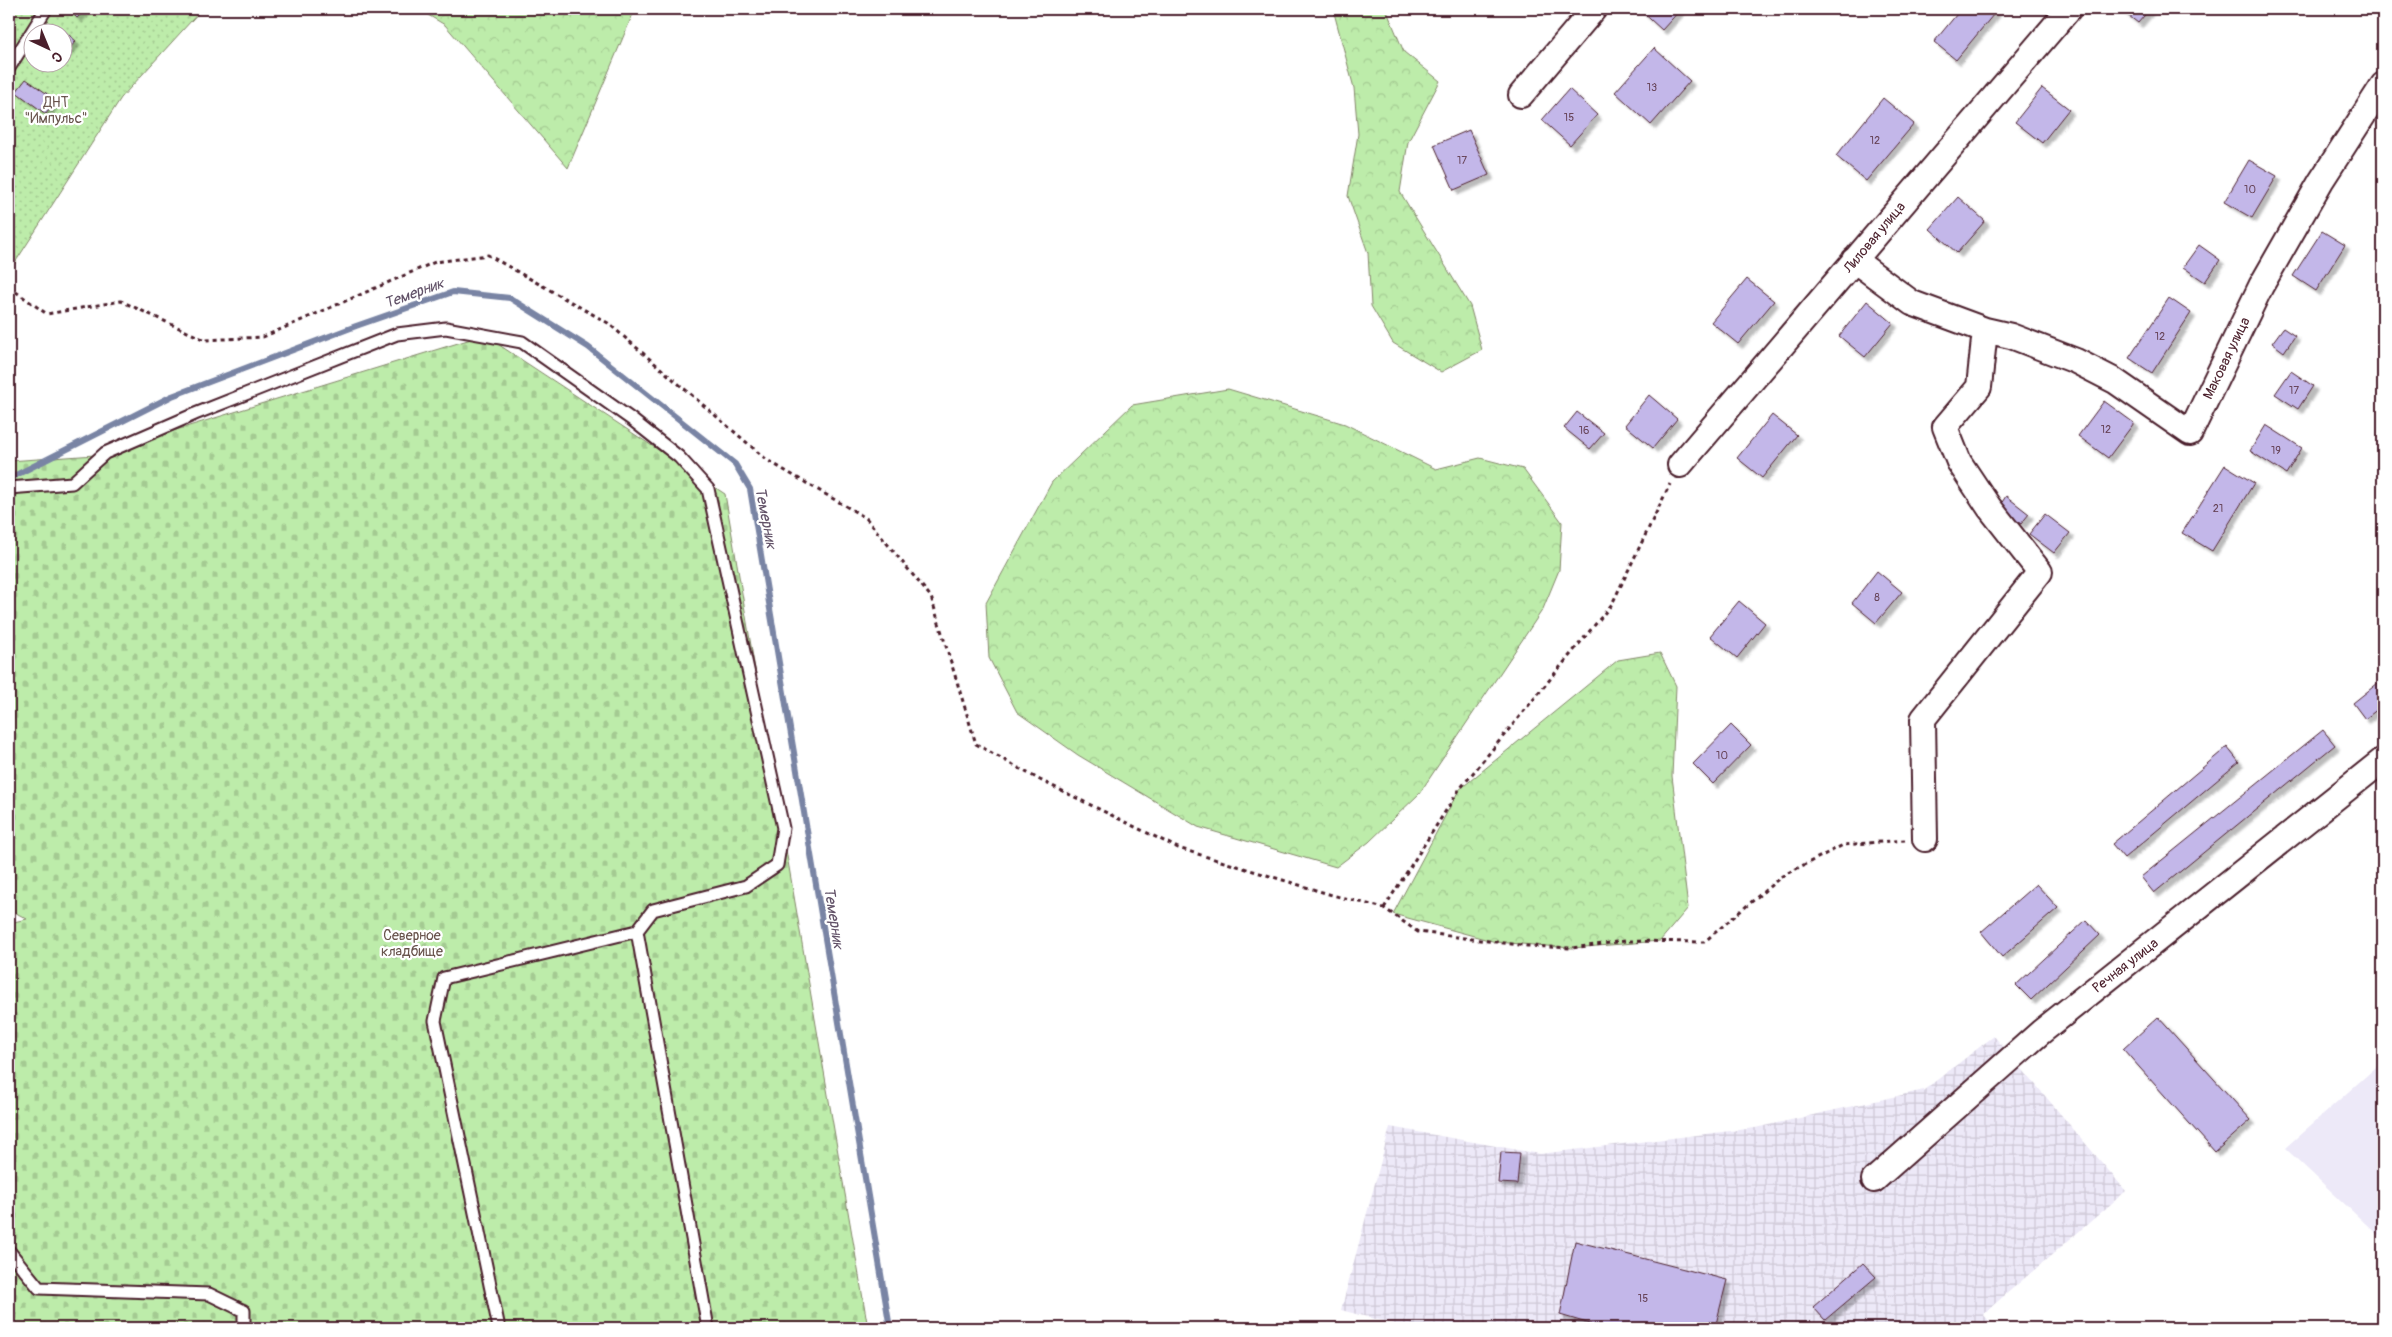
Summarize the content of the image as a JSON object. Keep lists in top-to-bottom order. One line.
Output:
{"streets":{"street":["Лиловая улица","Маковая улица","Речная улица"]},"crossings":[["Лиловая улица","Маковая улица"]],"water":["Темерник"],"parks":["ДНТ \"Импульс\"","Северное кладбище"],"house_numbers":["13","15","12","17","10","12","17","12","16","19","21","8","10","15"],"north":"bottom right"}
